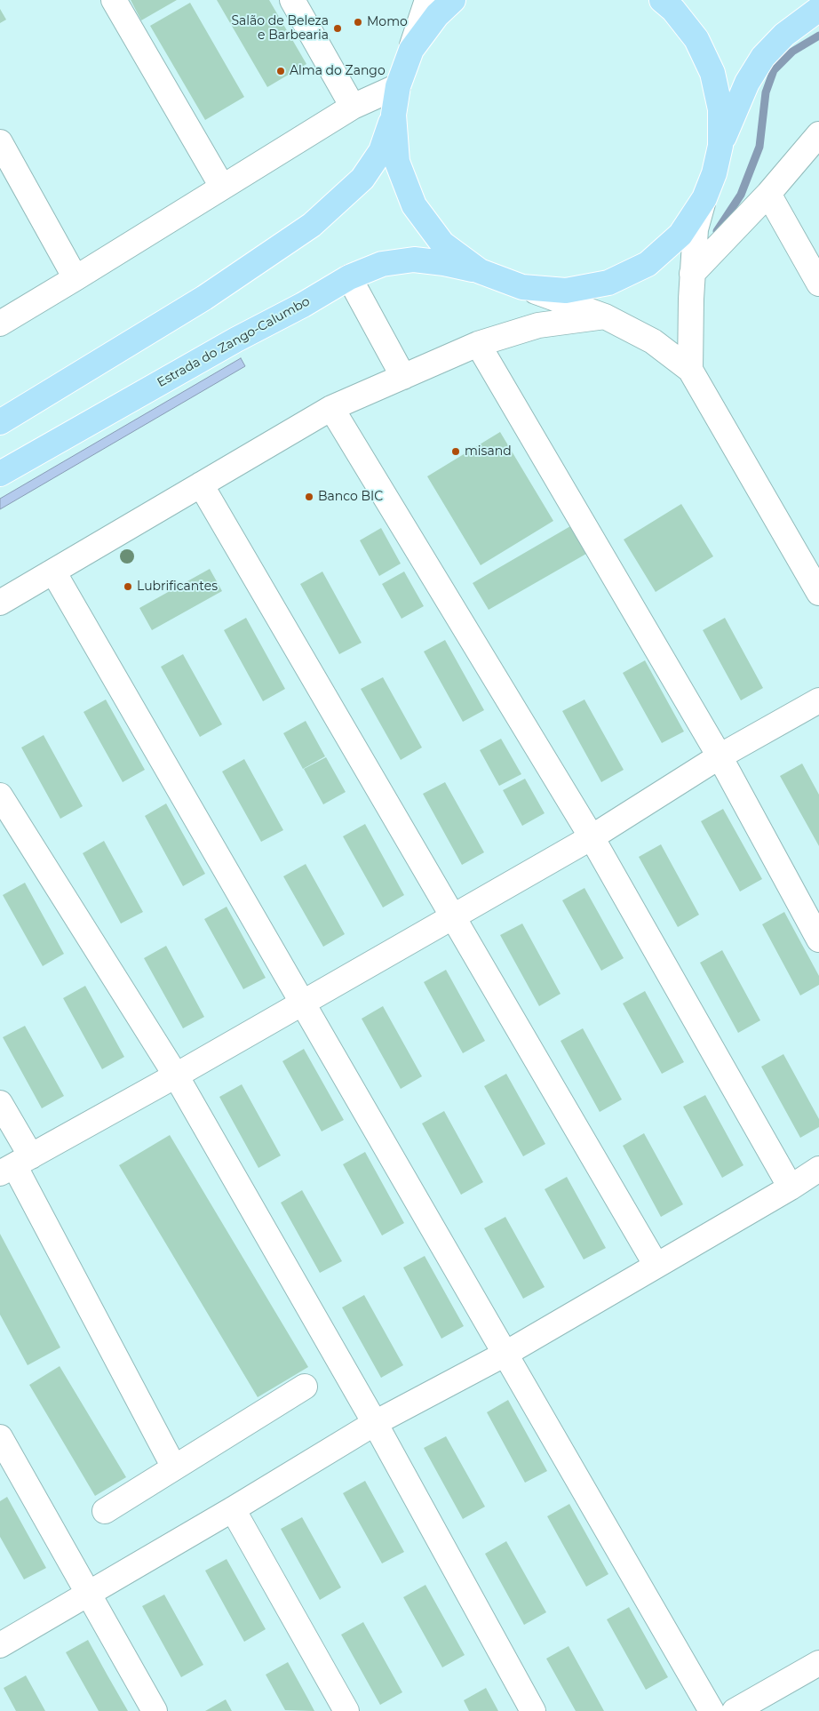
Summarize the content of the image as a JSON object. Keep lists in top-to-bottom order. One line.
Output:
{"streets":{"main road":["Estrada do Zango-Calumbo"]},"places":["Momo","Salão de Beleza e Barbearia","Alma do Zango","misand","Banco BIC","Lubrificantes"]}
